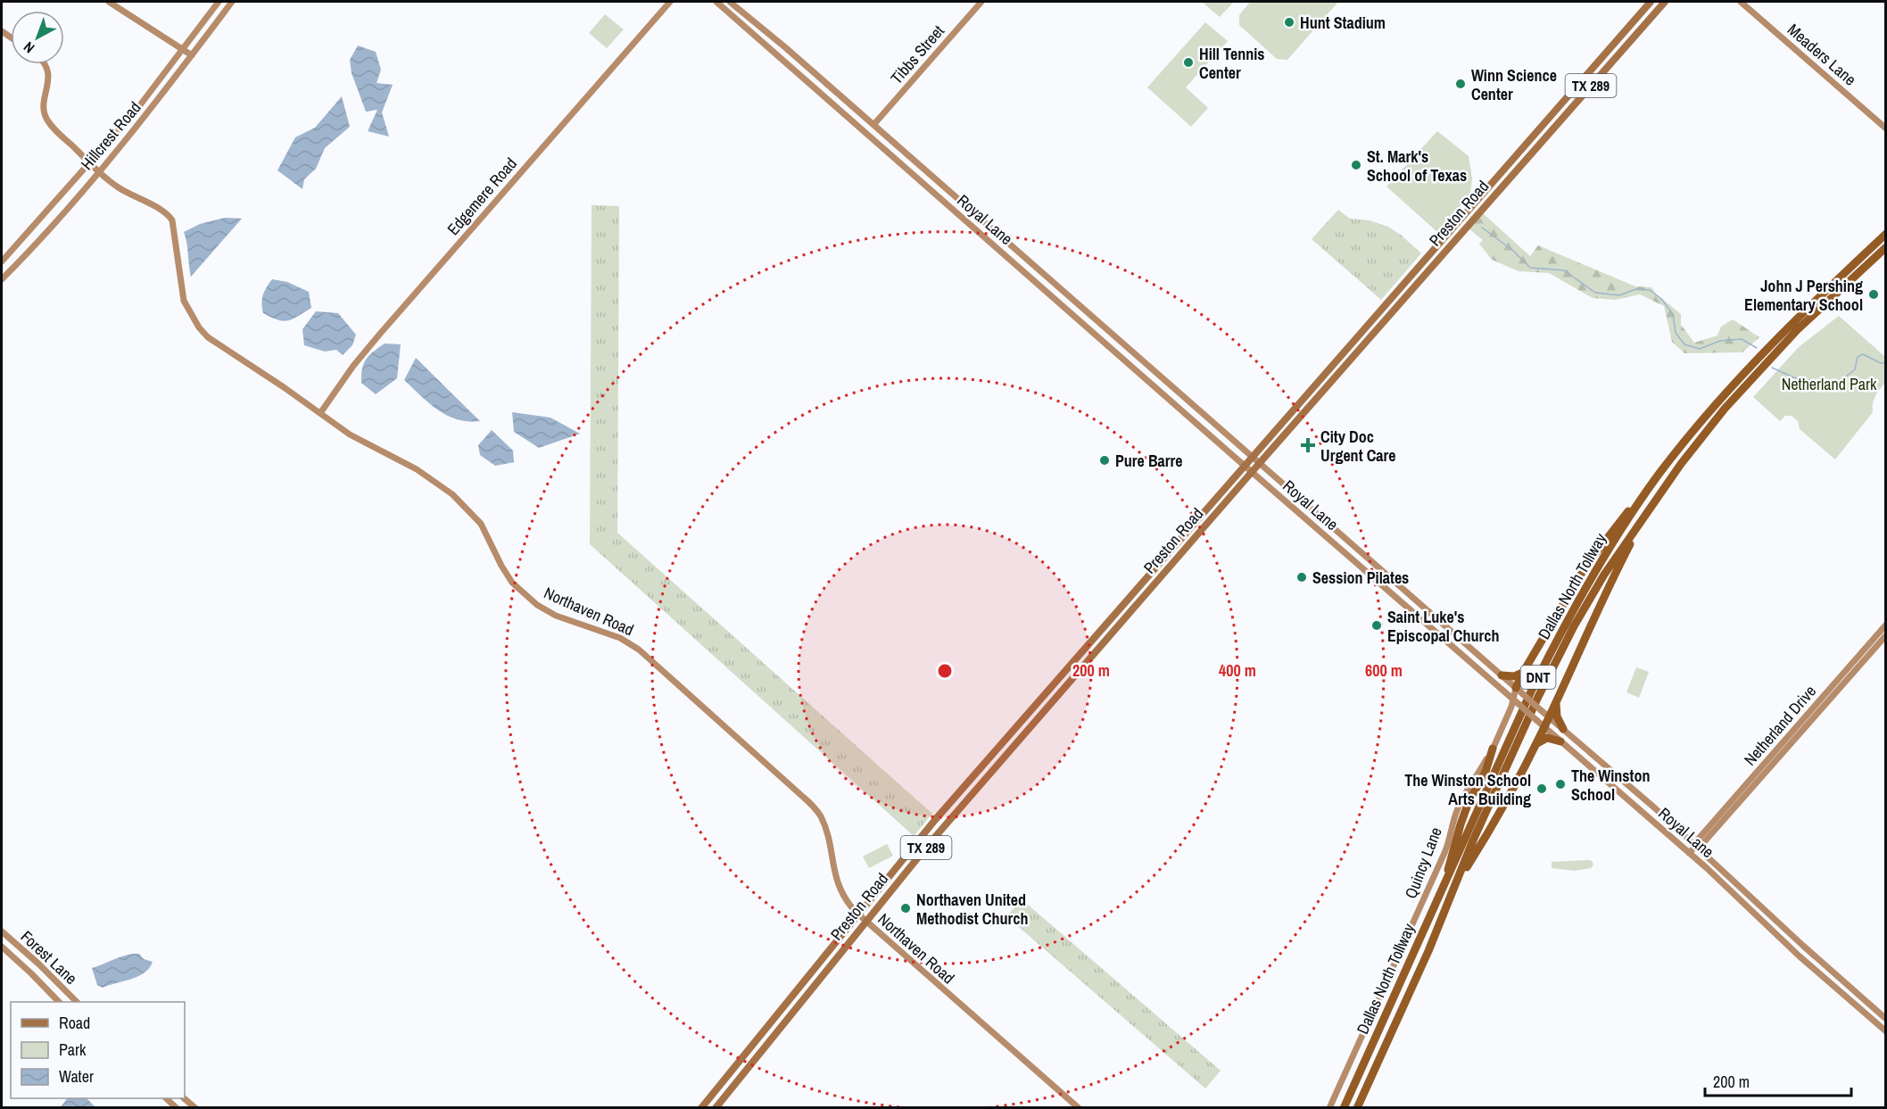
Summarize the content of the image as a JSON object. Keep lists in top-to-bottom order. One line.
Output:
{"streets":{"highway":["Dallas North Tollway","DNT"],"main road":["Tibbs Street","Meaders Lane","TX 289","Hillcrest Road","Edgemere Road","Preston Road","Royal Lane","Northaven Road","Netherland Drive","Quincy Lane","Forest Lane"]},"crossings":[["Tibbs Street","Royal Lane"],["Hillcrest Road","Northaven Road"],["Edgemere Road","Northaven Road"],["Preston Road","Royal Lane"],["Preston Road","Northaven Road"],["Royal Lane","Netherland Drive"],["Royal Lane","Quincy Lane"]],"parks":["Netherland Park"],"places":{"other":["Hunt Stadium","Hill Tennis Center","Winn Science Center","St. Mark's School of Texas","John J Pershing Elementary School","Pure Barre","Session Pilates","Saint Luke's Episcopal Church","The Winston School","The Winston School Arts Building","Northaven United Methodist Church"],"health":["City Doc Urgent Care"]},"legend":["Road","Park","Water"],"scale_bar":"200 m","north":"bottom left","rings":["200 m","400 m","600 m"]}
